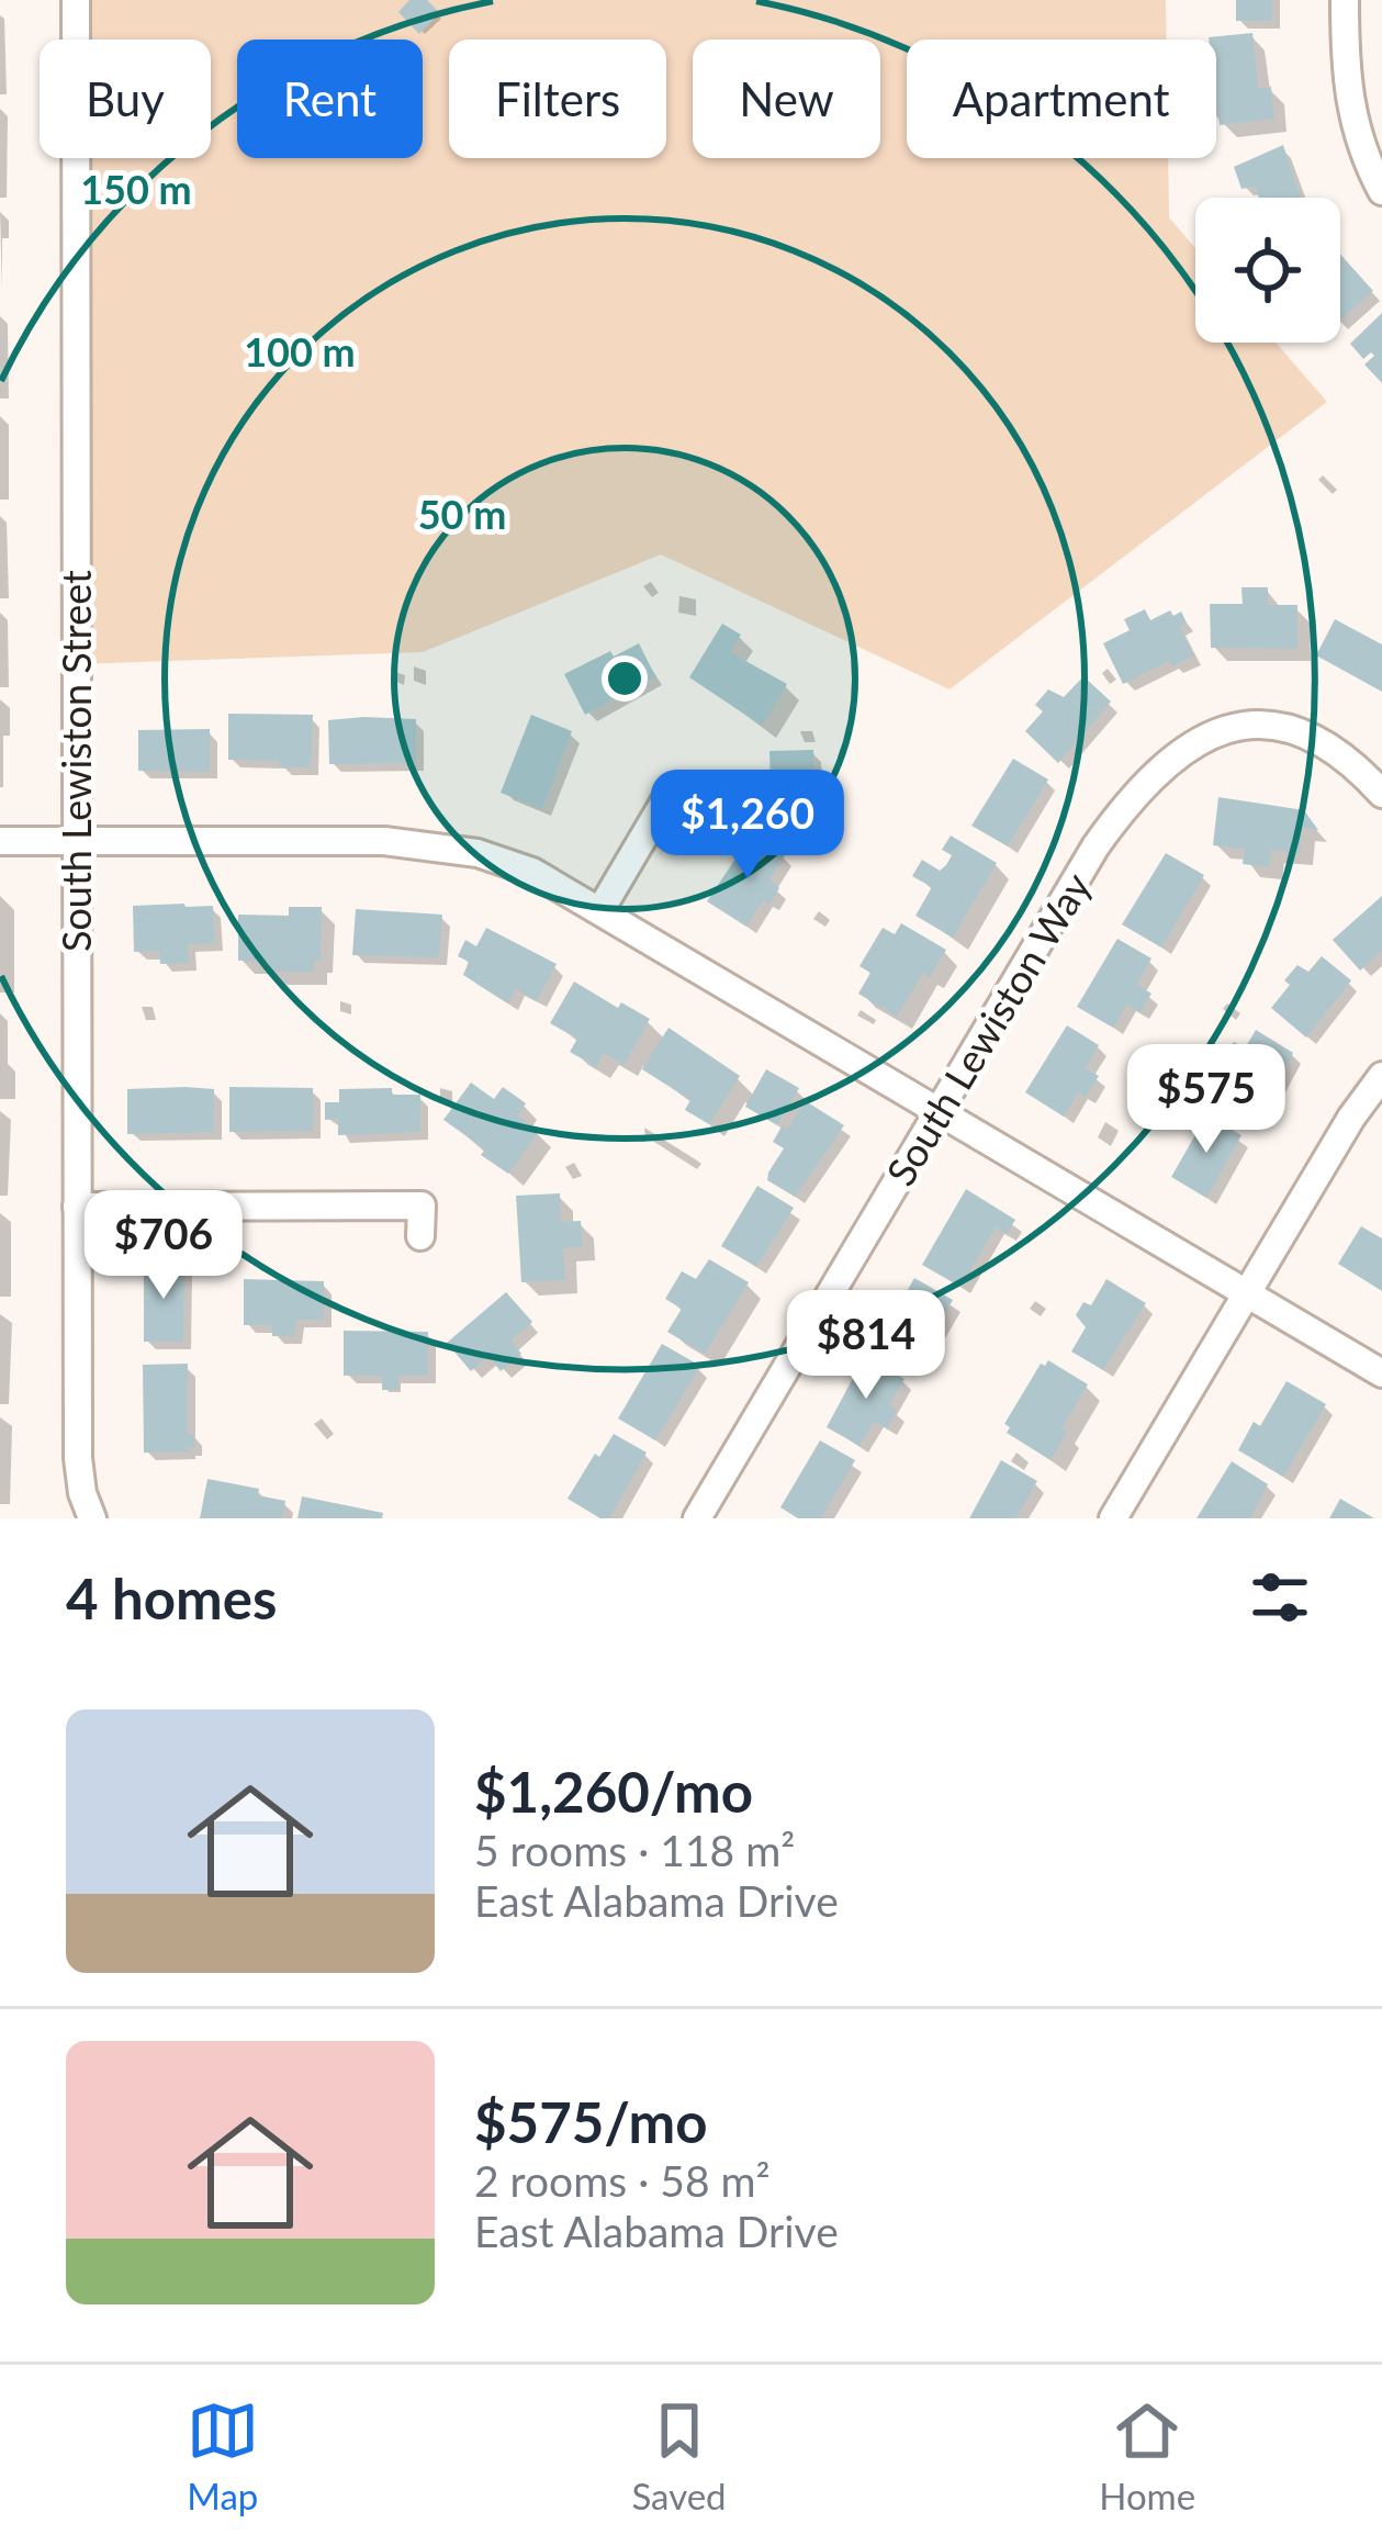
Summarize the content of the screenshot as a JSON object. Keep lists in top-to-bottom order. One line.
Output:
{"streets":{"street":["South Lewiston Street","South Lewiston Way"]},"page":{"chip":["Buy","Rent","Filters","New","Apartment"],"price":["$1,260","$575","$706","$814"],"heading":"4 homes","list":[{"name":"$1,260/mo","note":"5 rooms · 118 m² · East Alabama Drive"},{"name":"$575/mo","note":"2 rooms · 58 m² · East Alabama Drive"}],"tabs":["Map","Saved","Home"]},"rings":["150 m","100 m","50 m"]}
